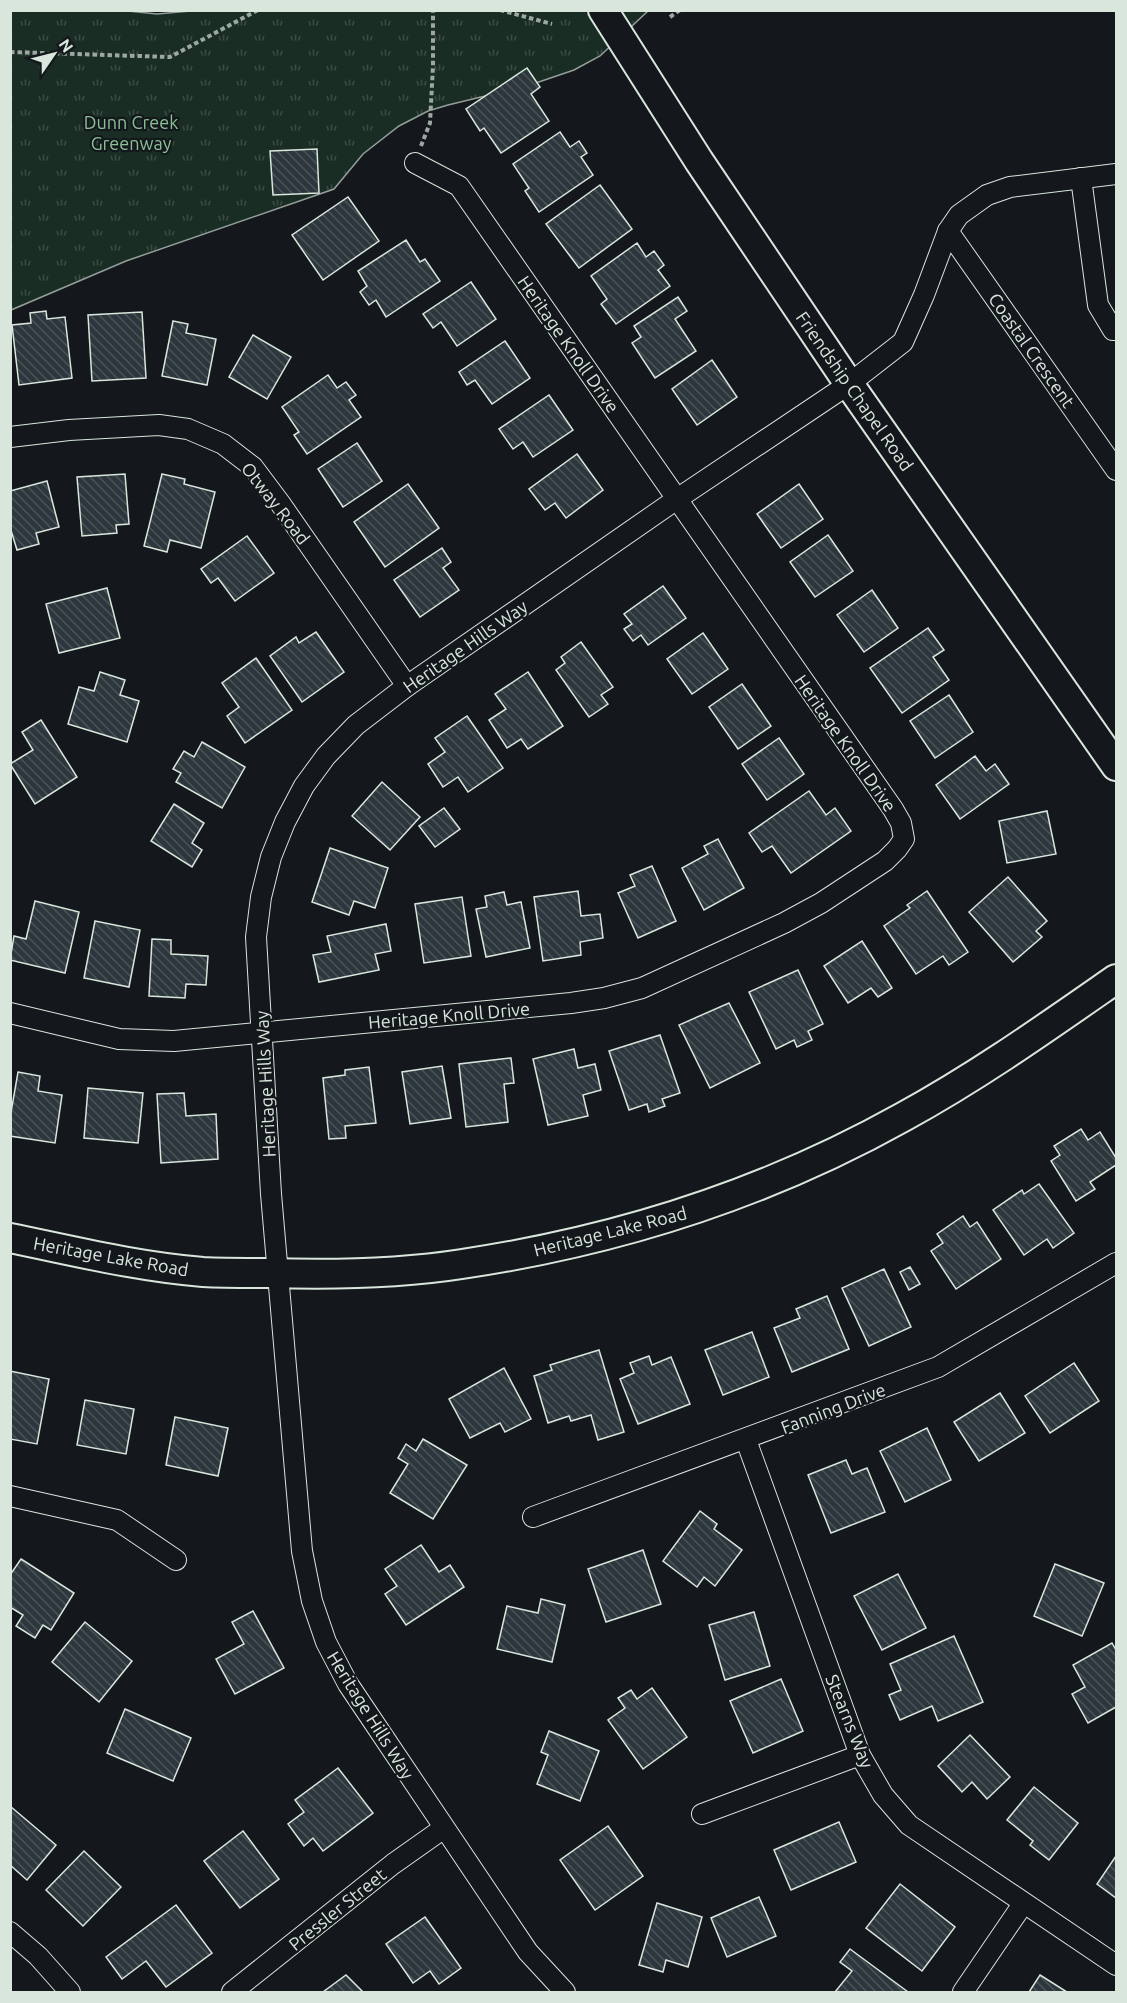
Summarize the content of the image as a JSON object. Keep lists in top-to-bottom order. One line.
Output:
{"streets":{"main road":["Friendship Chapel Road","Heritage Lake Road"],"street":["Heritage Knoll Drive","Coastal Crescent","Otway Road","Heritage Hills Way","Fanning Drive","Stearns Way","Pressler Street"]},"crossings":[["Heritage Knoll Drive","Heritage Hills Way"],["Coastal Crescent","Heritage Hills Way"],["Friendship Chapel Road","Heritage Hills Way"],["Otway Road","Heritage Hills Way"],["Heritage Hills Way","Heritage Lake Road"],["Heritage Hills Way","Pressler Street"],["Fanning Drive","Stearns Way"]],"parks":["Dunn Creek Greenway"],"north":"top right"}
